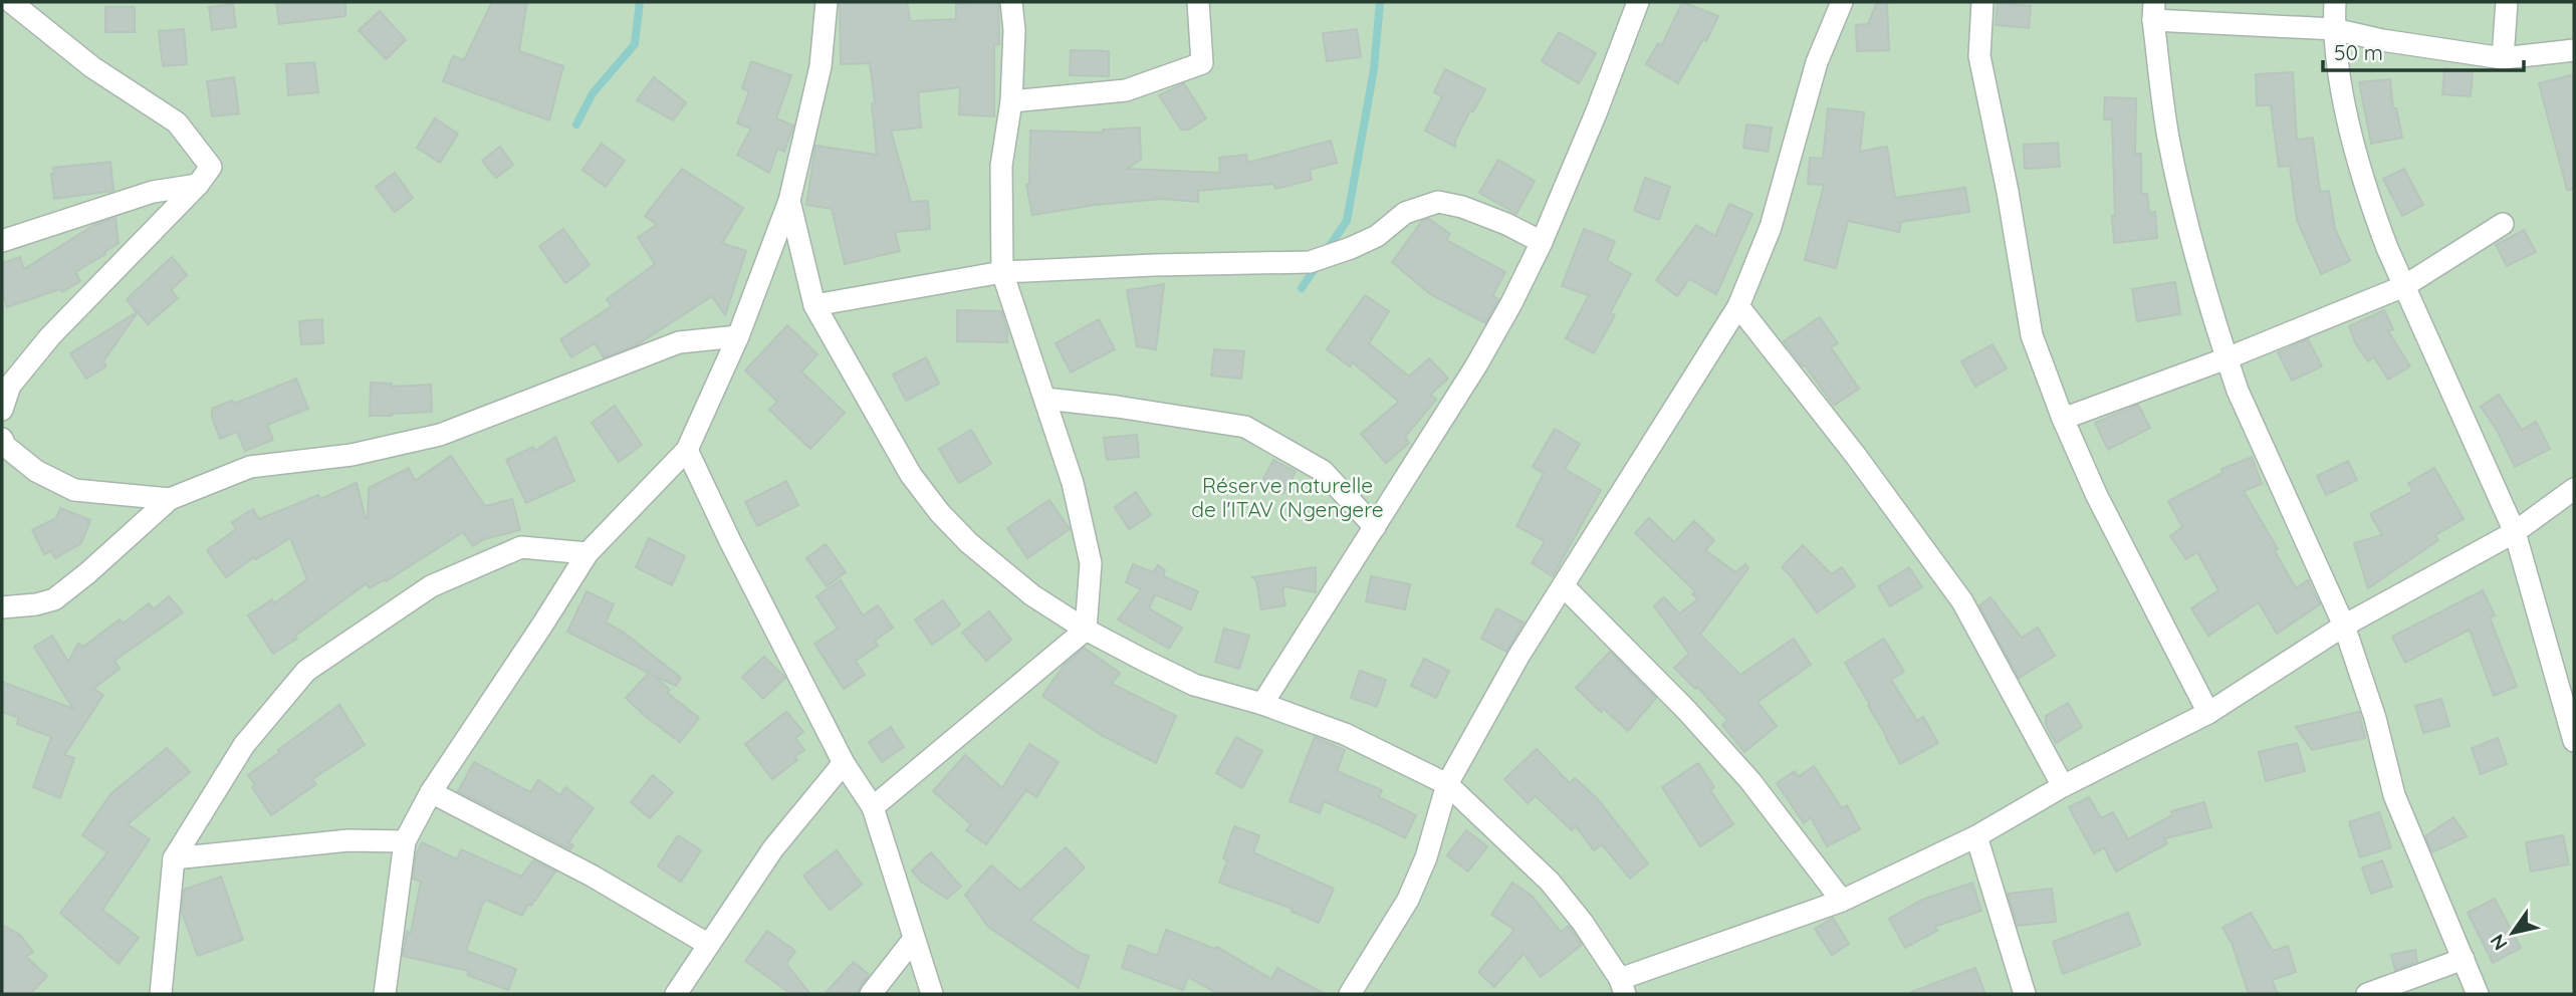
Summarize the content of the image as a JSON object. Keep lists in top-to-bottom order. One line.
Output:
{"parks":["Réserve naturelle de l'ITAV (Ngengere"],"scale_bar":"50 m","north":"bottom left"}
